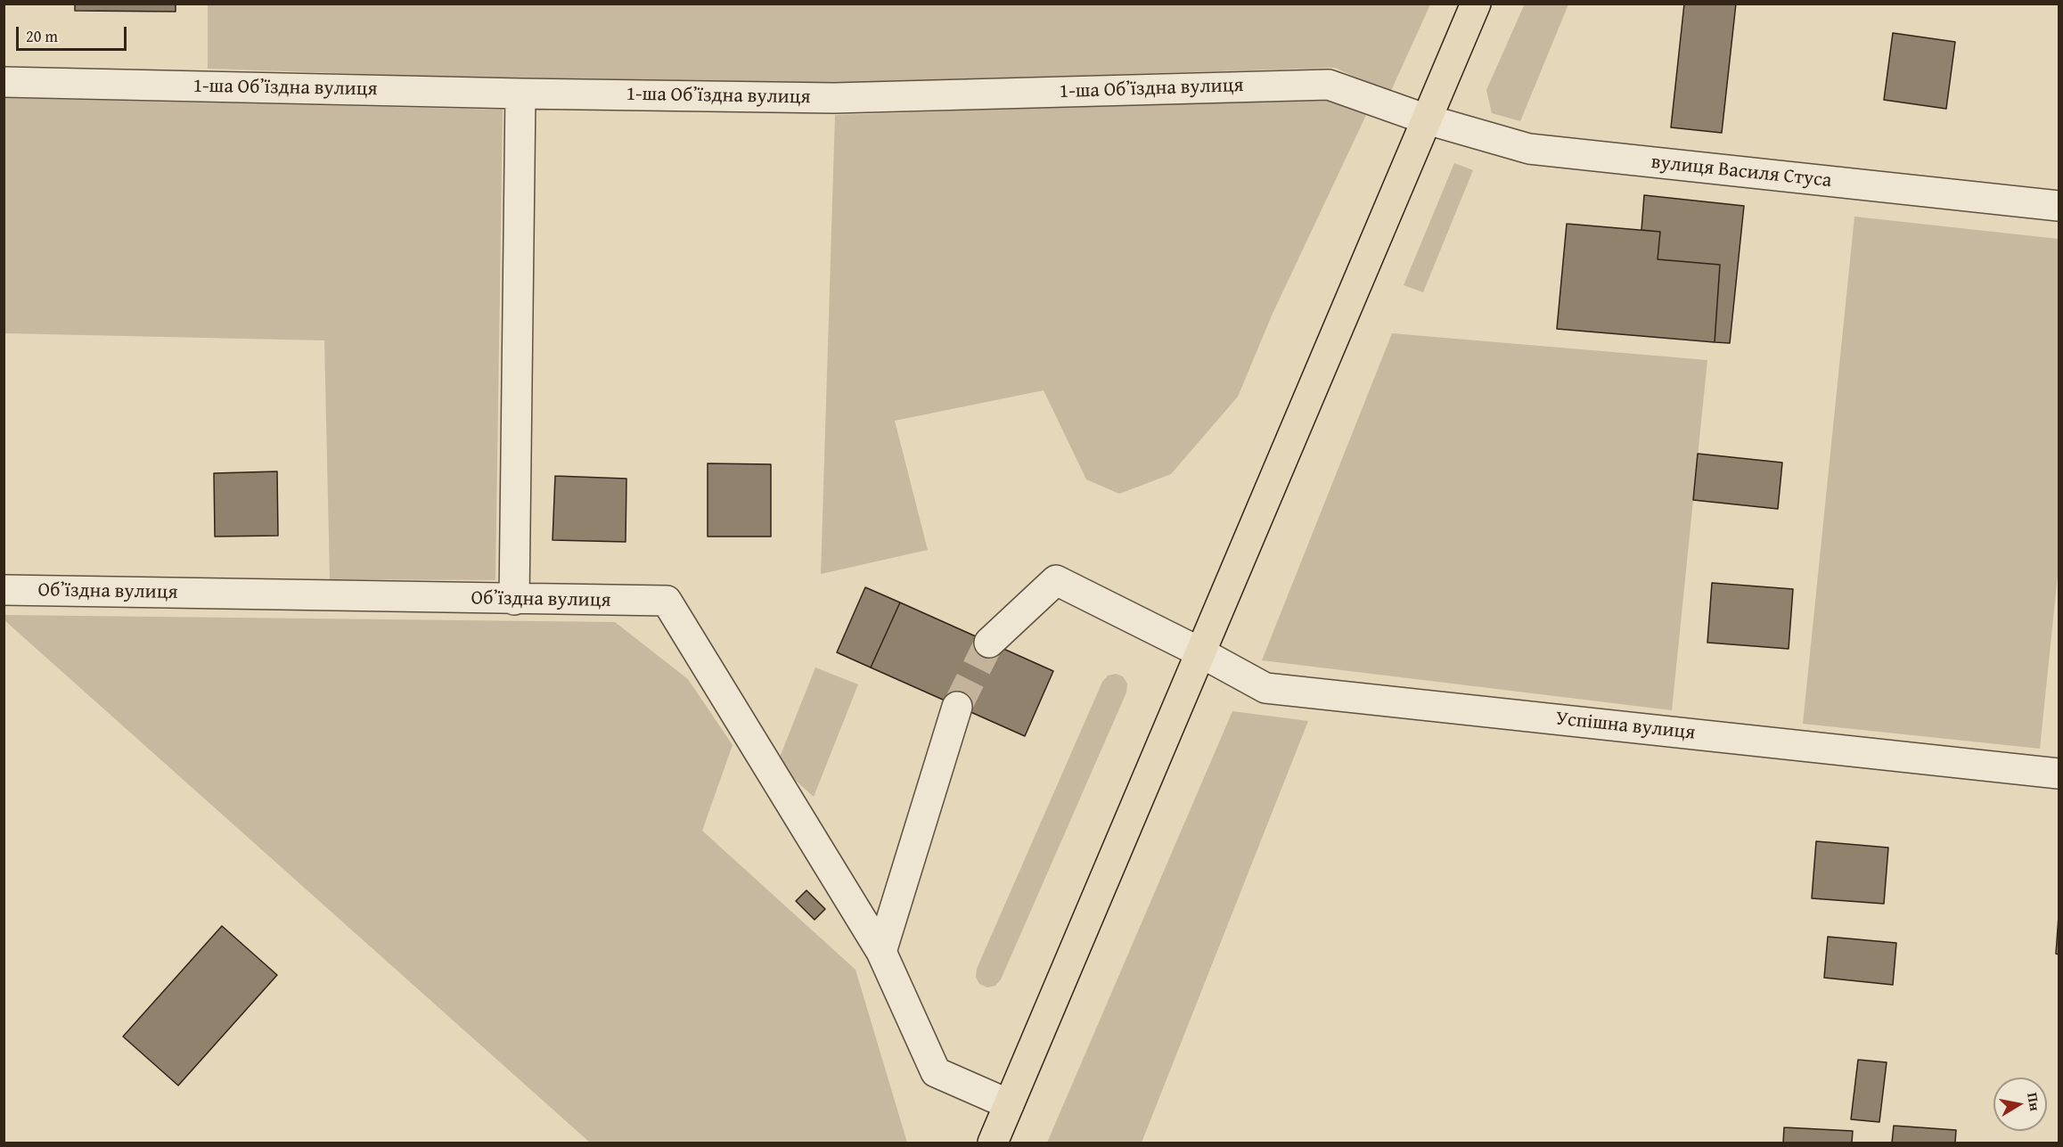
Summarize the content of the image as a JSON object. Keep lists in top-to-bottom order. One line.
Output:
{"streets":{"street":["1-ша Обʼїздна вулиця","вулиця Василя Стуса","Обʼїздна вулиця","Успішна вулиця"]},"crossings":[["1-ша Обʼїздна вулиця","вулиця Василя Стуса"]],"scale_bar":"20 m","north":"right"}
